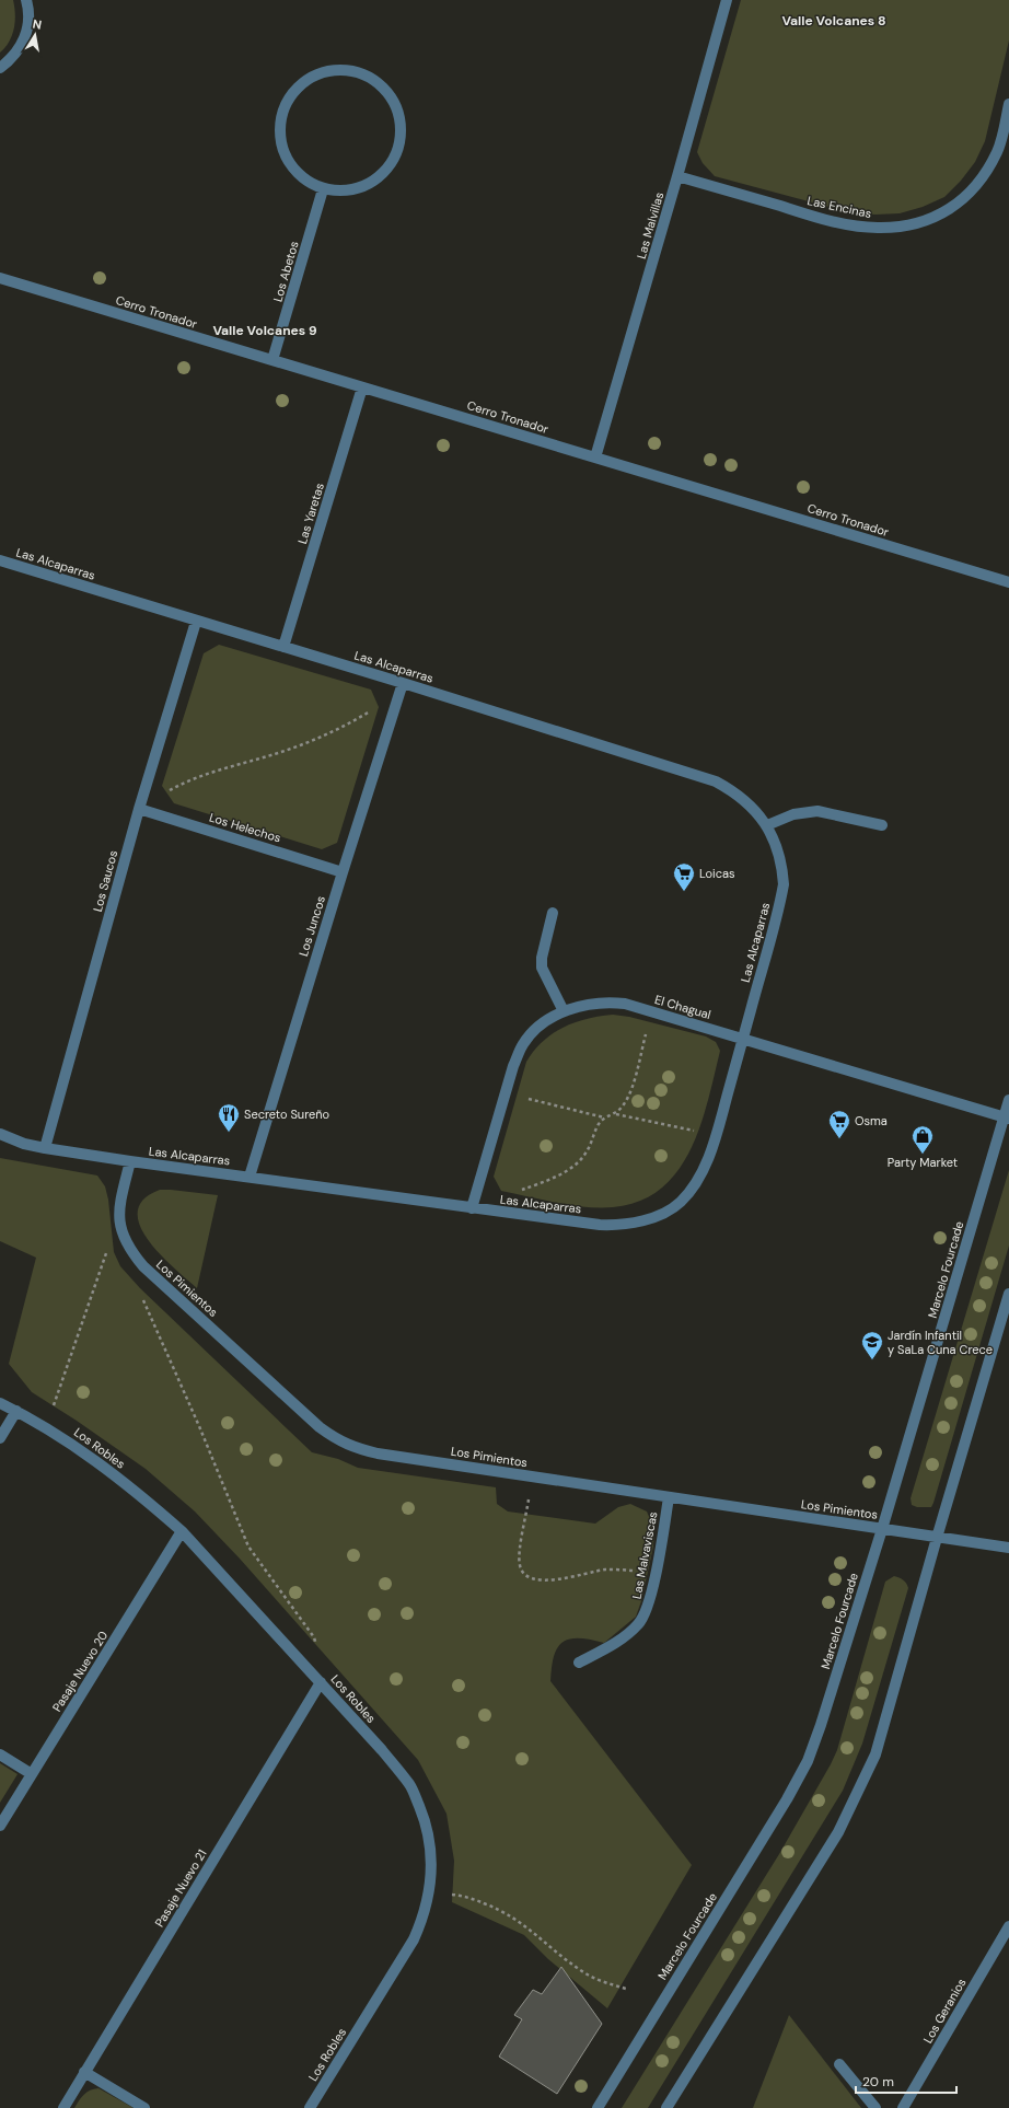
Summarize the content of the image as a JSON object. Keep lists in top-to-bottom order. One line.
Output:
{"streets":{"street":["Las Encinas","Las Malvillas","Los Abetos","Cerro Tronador","Las Yaretas","Las Alcaparras","Los Helechos","Los Saucos","Los Juncos","El Chagual","Marcelo Fourcade","Los Pimientos","Los Robles","Las Malvaviscas","Pasaje Nuevo 20","Pasaje Nuevo 21","Los Geranios"]},"crossings":[["Las Encinas","Las Malvillas"],["Las Malvillas","Cerro Tronador"],["Los Abetos","Cerro Tronador"],["Cerro Tronador","Las Yaretas"],["Las Yaretas","Las Alcaparras"],["Las Alcaparras","Los Saucos"],["Las Alcaparras","Los Juncos"],["Las Alcaparras","El Chagual"],["Las Alcaparras","Los Pimientos"],["Los Helechos","Los Saucos"],["Los Helechos","Los Juncos"],["El Chagual","Marcelo Fourcade"],["Marcelo Fourcade","Los Pimientos"],["Los Pimientos","Las Malvaviscas"],["Los Robles","Pasaje Nuevo 20"],["Los Robles","Pasaje Nuevo 21"]],"districts":["Valle Volcanes 8","Valle Volcanes 9"],"places":{"supermarket":["Loicas","Osma"],"restaurant":["Secreto Sureño"],"shop":["Party Market"],"school or university":["Jardín Infantil y SaLa Cuna Crece"]},"scale_bar":"20 m","north":"top"}
